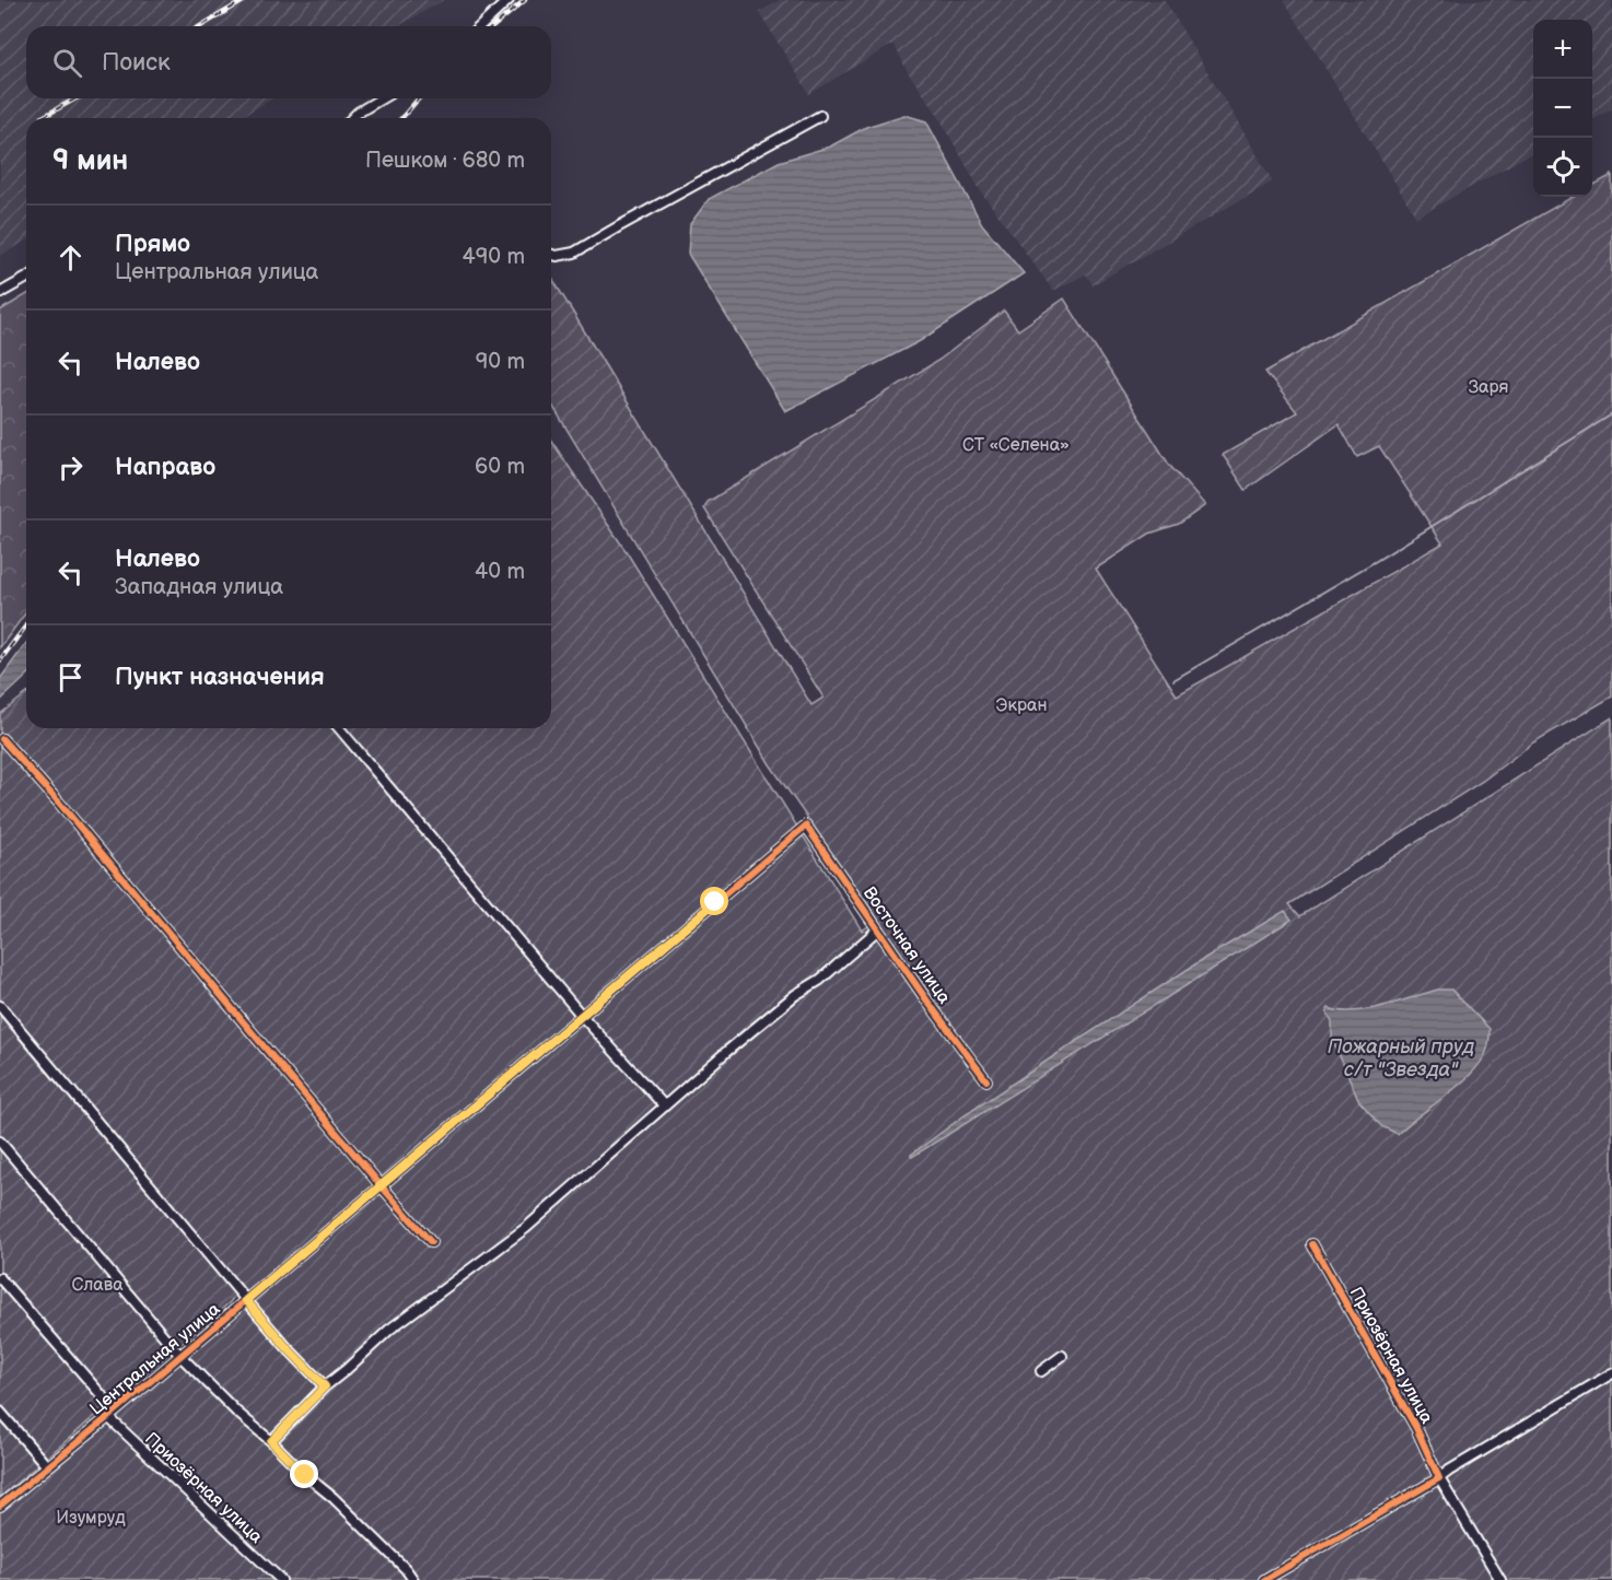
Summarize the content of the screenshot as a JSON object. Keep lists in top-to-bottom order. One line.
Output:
{"streets":{"street":["Восточная улица","Приозёрная улица","Центральная улица"]},"crossings":[["Восточная улица","Центральная улица"],["Приозёрная улица","Центральная улица"]],"water":["Пожарный пруд с/т \"Звезда\""],"parks":["Заря","СТ «Селена»","Экран","Слава","Изумруд"],"page":{"map_buttons":["+","−"],"search":"Поиск","heading":["9 мин","Пешком · 680 m"],"list":[["Прямо","Центральная улица","490 m"],["Налево","90 m"],["Направо","60 m"],["Налево","Западная улица","40 m"],"Пункт назначения"]}}
